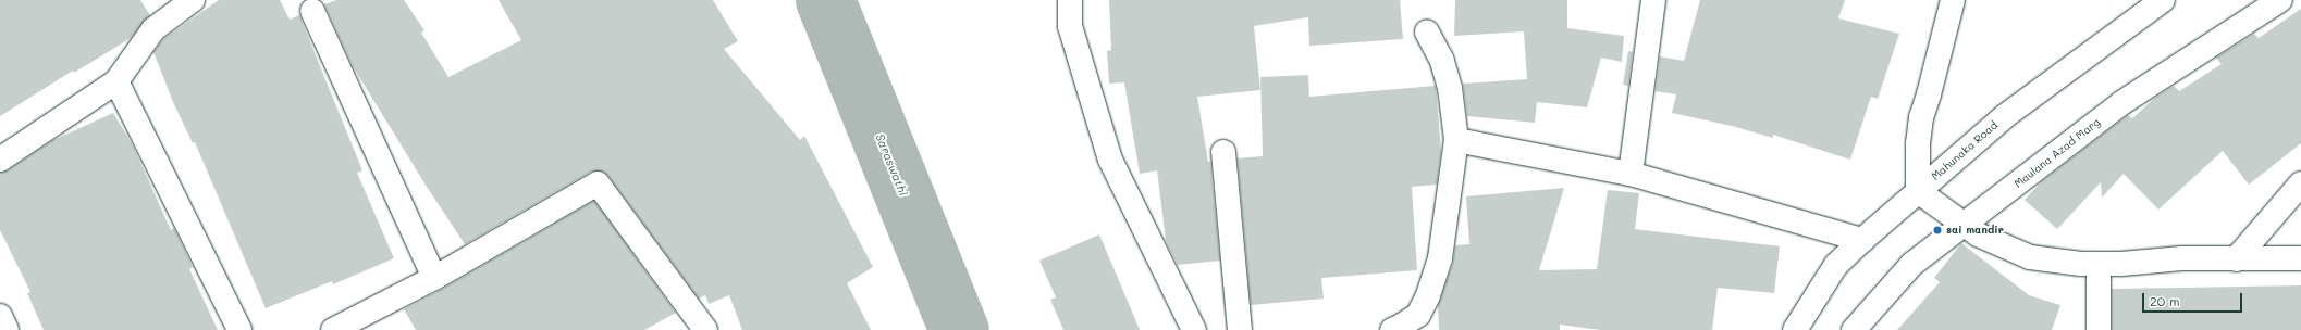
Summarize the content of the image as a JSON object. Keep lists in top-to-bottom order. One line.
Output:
{"streets":{"street":["Mahunaka Road","Maulana Azad Marg"]},"water":["Saraswathi"],"places":["sai mandir"],"scale_bar":"20 m"}
